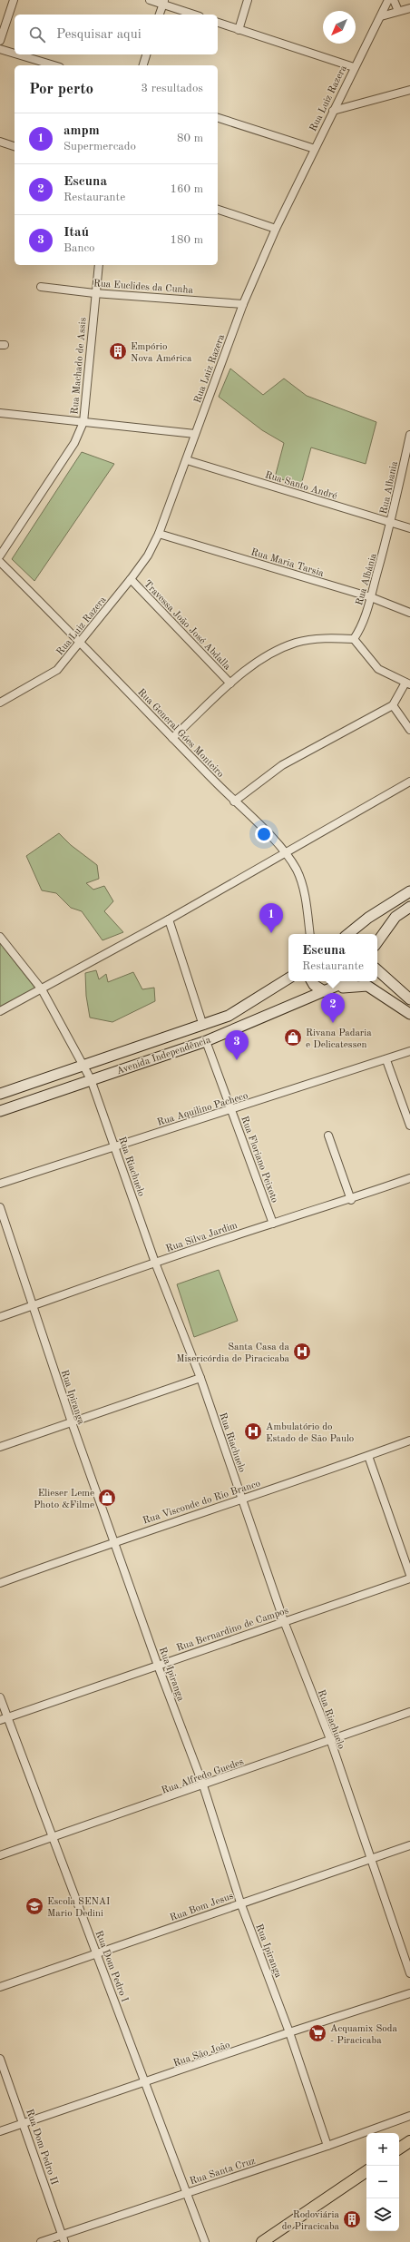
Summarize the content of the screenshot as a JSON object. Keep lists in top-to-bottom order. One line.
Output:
{"streets":{"main road":["Avenida Independência"],"street":["Rua Luiz Razera","Rua Euclides da Cunha","Rua Machado de Assis","Rua Santo André","Rua Albania","Rua Maria Tarsia","Rua Albânia","Travessa João José Abdalla","Rua General Góes Monteiro","Rua Aquilino Pacheco","Rua Floriano Peixoto","Rua Riachuelo","Rua Silva Jardim","Rua Ipiranga","Rua Visconde do Rio Branco","Rua Bernardino de Campos","Rua Alfredo Guedes","Rua Bom Jesus","Rua Dom Pedro I","Rua São João","Rua Dom Pedro II","Rua Santa Cruz"]},"crossings":[["Rua Luiz Razera","Rua Euclides da Cunha"],["Rua Luiz Razera","Rua Santo André"],["Rua Luiz Razera","Rua Maria Tarsia"],["Rua Luiz Razera","Travessa João José Abdalla"],["Rua Luiz Razera","Rua General Góes Monteiro"],["Rua Euclides da Cunha","Rua Machado de Assis"],["Rua Santo André","Rua Albania"],["Rua Santo André","Rua Albânia"],["Rua Albania","Rua Albânia"],["Rua Maria Tarsia","Rua Albânia"],["Avenida Independência","Rua Floriano Peixoto"],["Avenida Independência","Rua Riachuelo"],["Rua Aquilino Pacheco","Rua Floriano Peixoto"],["Rua Aquilino Pacheco","Rua Riachuelo"],["Rua Floriano Peixoto","Rua Silva Jardim"],["Rua Riachuelo","Rua Silva Jardim"],["Rua Riachuelo","Rua Visconde do Rio Branco"],["Rua Riachuelo","Rua Bernardino de Campos"],["Rua Riachuelo","Rua Alfredo Guedes"],["Rua Riachuelo","Rua Bom Jesus"],["Rua Silva Jardim","Rua Ipiranga"],["Rua Ipiranga","Rua Visconde do Rio Branco"],["Rua Ipiranga","Rua Bernardino de Campos"],["Rua Ipiranga","Rua Alfredo Guedes"],["Rua Ipiranga","Rua Bom Jesus"],["Rua Ipiranga","Rua São João"],["Rua Ipiranga","Rua Santa Cruz"],["Rua Bernardino de Campos","Rua Dom Pedro I"],["Rua Alfredo Guedes","Rua Dom Pedro I"],["Rua Bom Jesus","Rua Dom Pedro I"],["Rua Dom Pedro I","Rua São João"],["Rua Dom Pedro I","Rua Santa Cruz"],["Rua São João","Rua Dom Pedro II"],["Rua Dom Pedro II","Rua Santa Cruz"]],"places":{"building":["Empório Nova América","Rodoviária de Piracicaba"],"shop":["Rivana Padaria e Delicatessen","Elieser Leme Photo &Filme"],"hospital":["Santa Casa da Misericórdia de Piracicaba","Ambulatório do Estado de São Paulo"],"school or university":["Escola SENAI Mario Dedini"],"supermarket":["Acquamix Soda - Piracicaba"]},"north":"bottom left","page":{"search":"Pesquisar aqui","heading":["Por perto","3 resultados"],"list":[{"mark":"1","name":"ampm","note":"Supermercado","value":"80 m"},{"mark":"2","name":"Escuna","note":"Restaurante","value":"160 m"},{"mark":"3","name":"Itaú","note":"Banco","value":"180 m"}],"pins":["1","2","3"],"popup":["Escuna","Restaurante"],"map_buttons":["+","−"]}}
